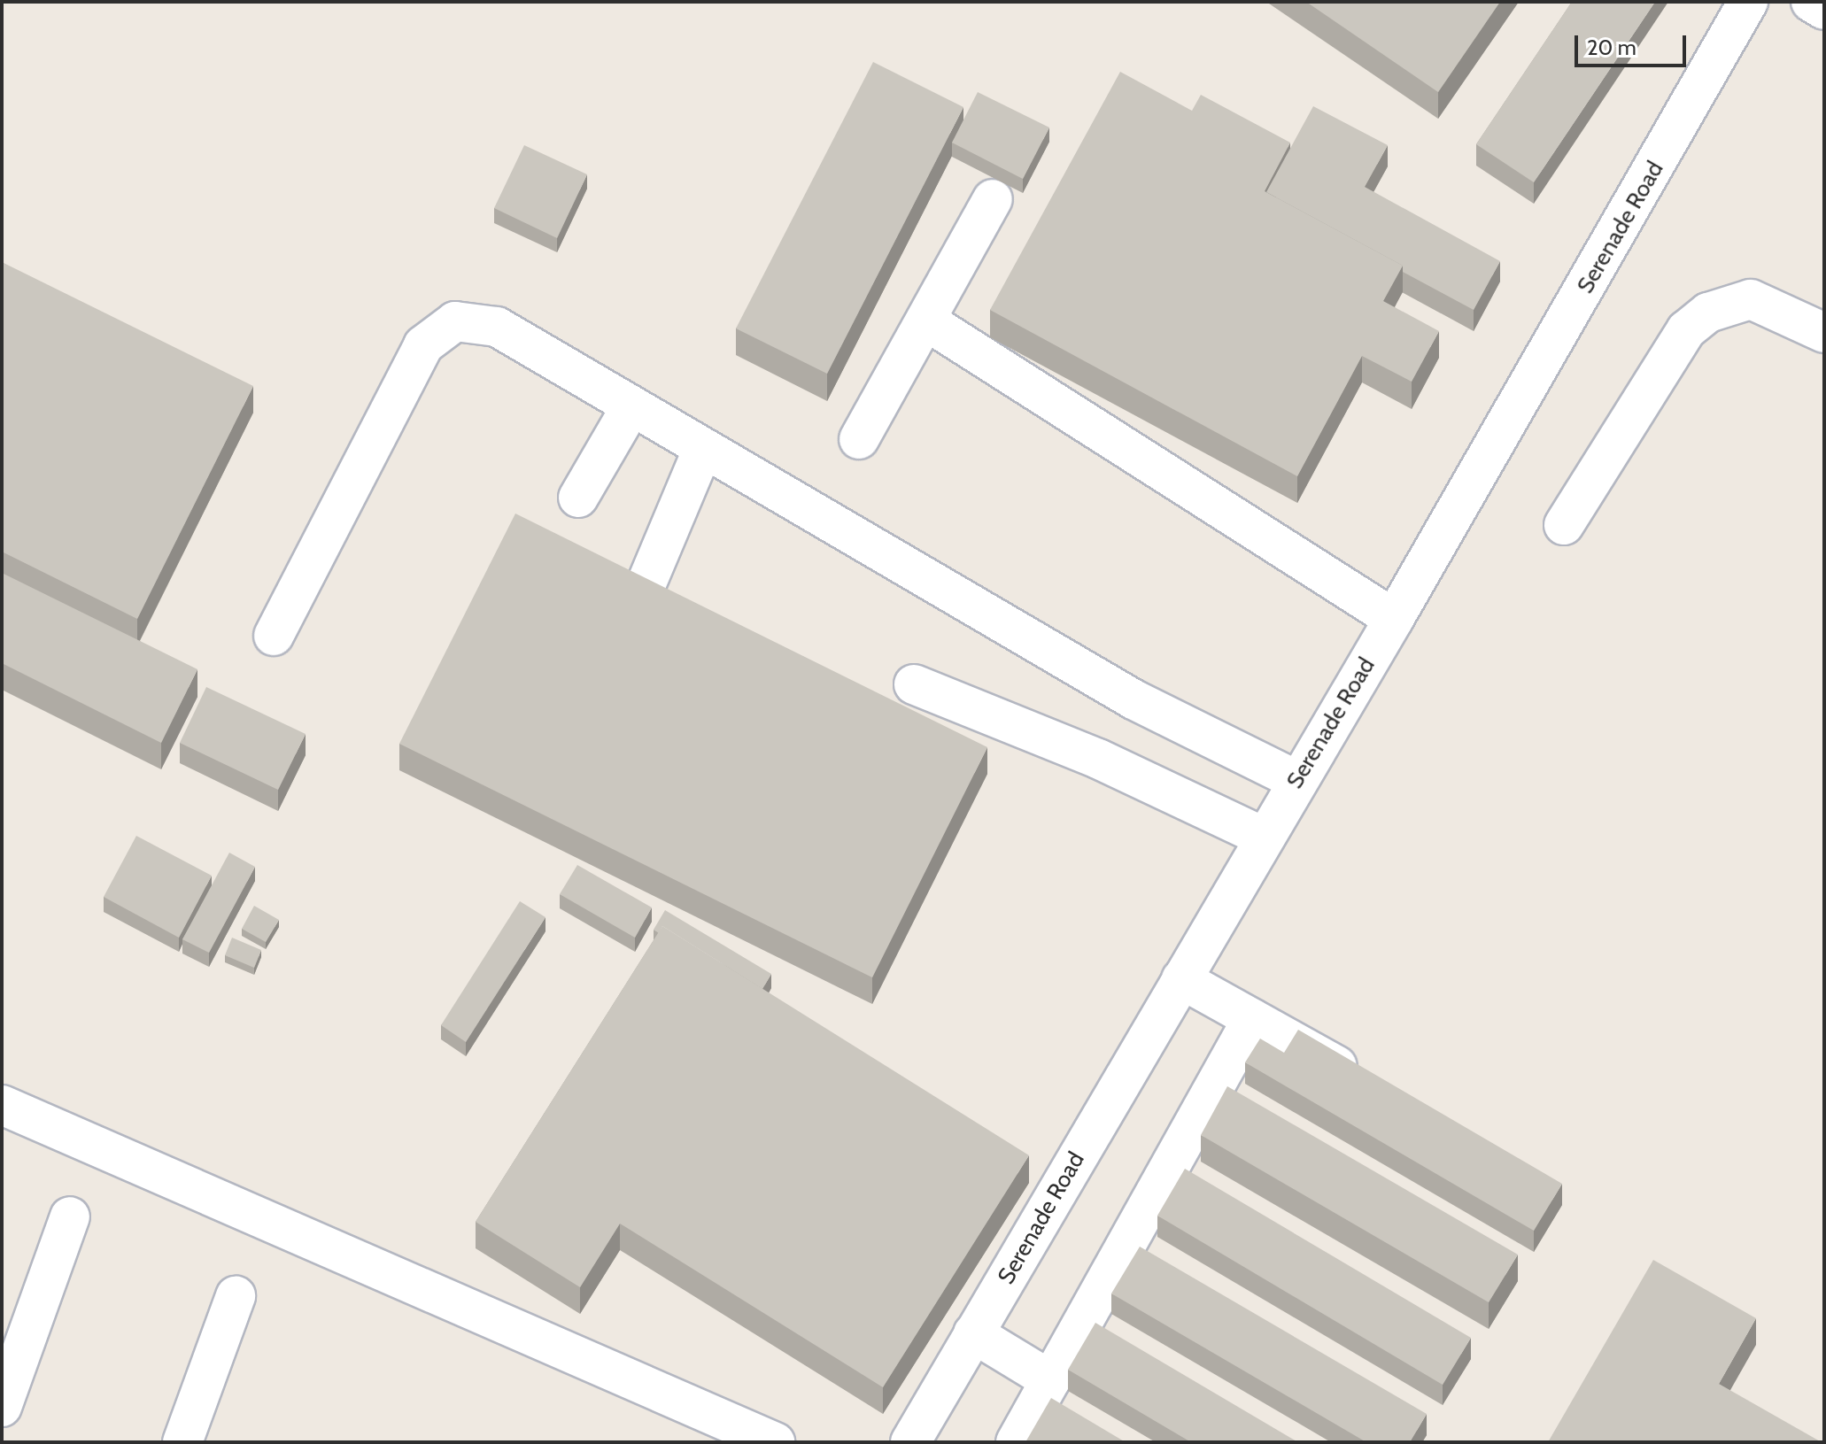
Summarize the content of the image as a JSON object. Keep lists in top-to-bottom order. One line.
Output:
{"streets":{"street":["Serenade Road"]},"scale_bar":"20 m"}
